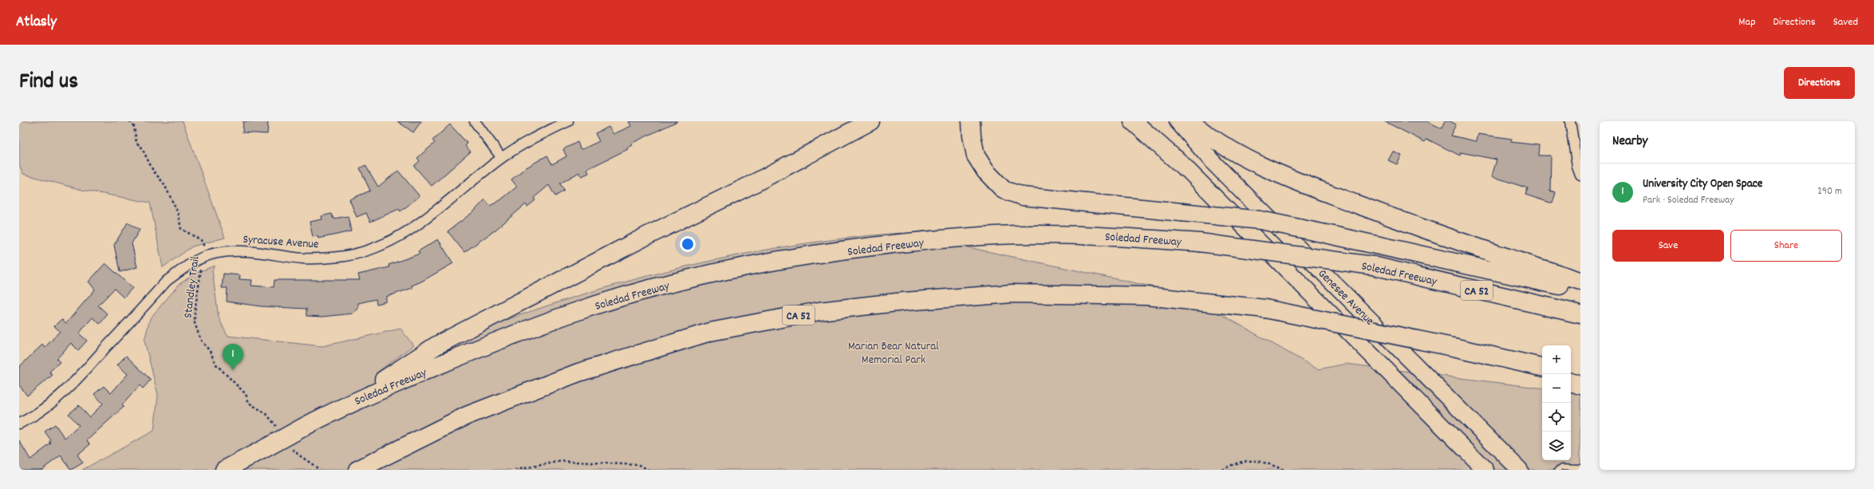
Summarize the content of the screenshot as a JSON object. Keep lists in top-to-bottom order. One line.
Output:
{"streets":{"highway":["Soledad Freeway","CA 52"],"main road":["Genesee Avenue"],"street":["Syracuse Avenue"],"path":["Standley Trail"]},"crossings":[["Syracuse Avenue","Standley Trail"]],"parks":["Marian Bear Natural Memorial Park"],"page":{"header":"Atlasly","nav":["Map","Directions","Saved"],"title":"Find us","buttons":["Directions",["Save","Share"]],"heading":"Nearby","list":[{"mark":"1","name":"University City Open Space","note":"Park · Soledad Freeway","value":"290 m"}],"pins":"1","map_buttons":["+","−"]}}
